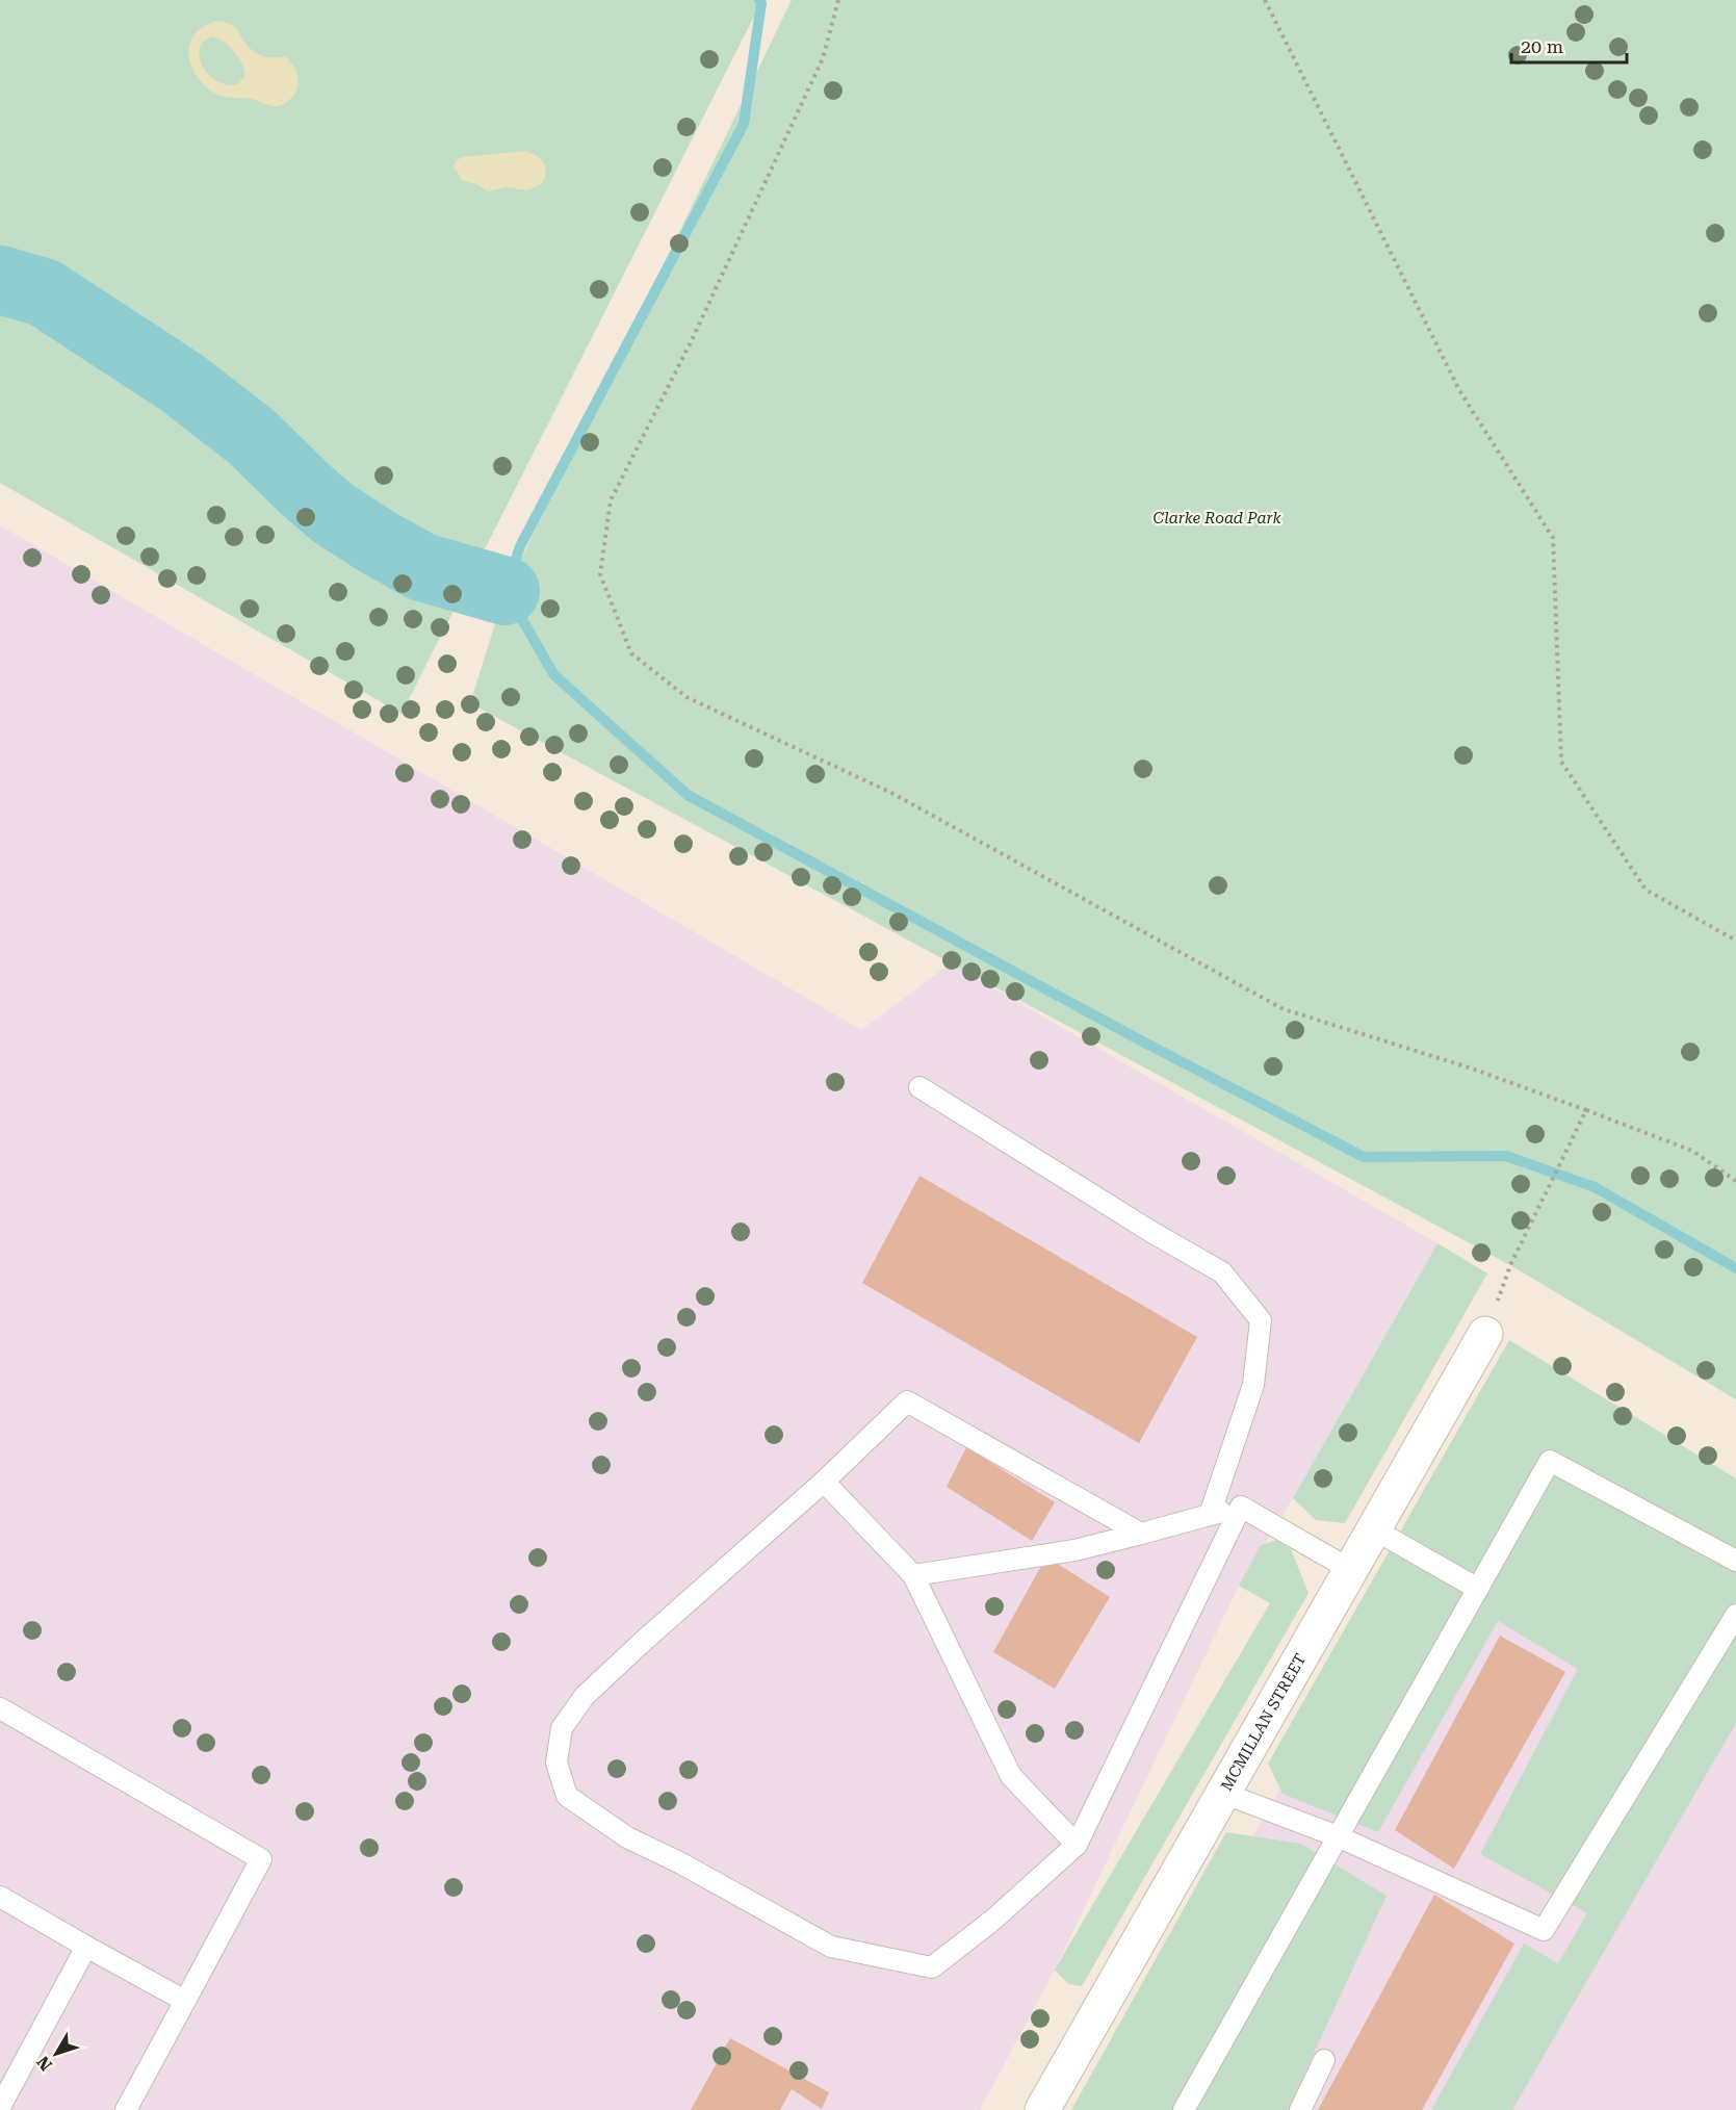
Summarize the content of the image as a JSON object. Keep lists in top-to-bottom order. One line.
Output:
{"streets":{"street":["MCMILLAN STREET"]},"parks":["Clarke Road Park"],"scale_bar":"20 m","north":"bottom left"}
